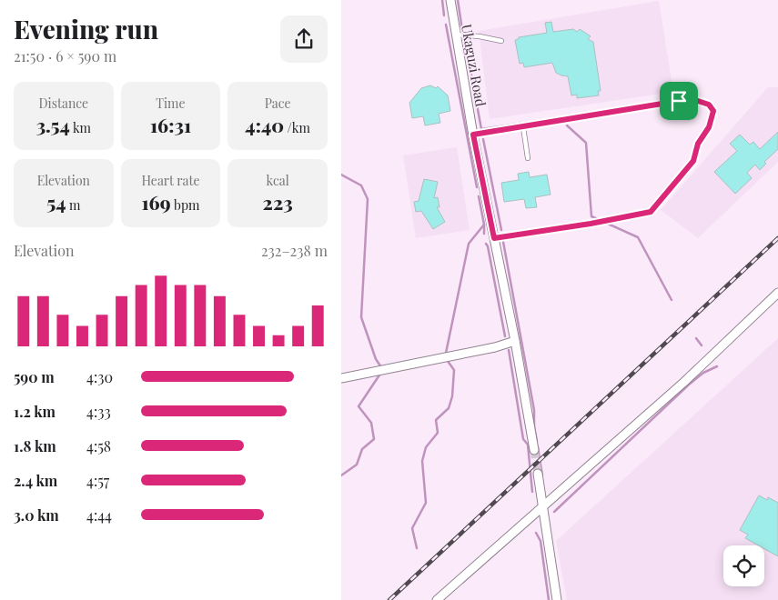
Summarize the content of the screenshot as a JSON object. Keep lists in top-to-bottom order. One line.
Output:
{"streets":{"street":["Ukaguzi Road"]},"page":{"heading":["Evening run","21:50 · 6 × 590 m"],"stats":[["Distance","3.54 km"],["Time","16:31"],["Pace","4:40 /km"],["Elevation","54 m"],["Heart rate","169 bpm"],["kcal","223"]],"chart":["Elevation","232–238 m"],"list":[{"name":"590 m","note":"4:30"},{"name":"1.2 km","note":"4:33"},{"name":"1.8 km","note":"4:58"},{"name":"2.4 km","note":"4:57"},{"name":"3.0 km","note":"4:44"}]}}
